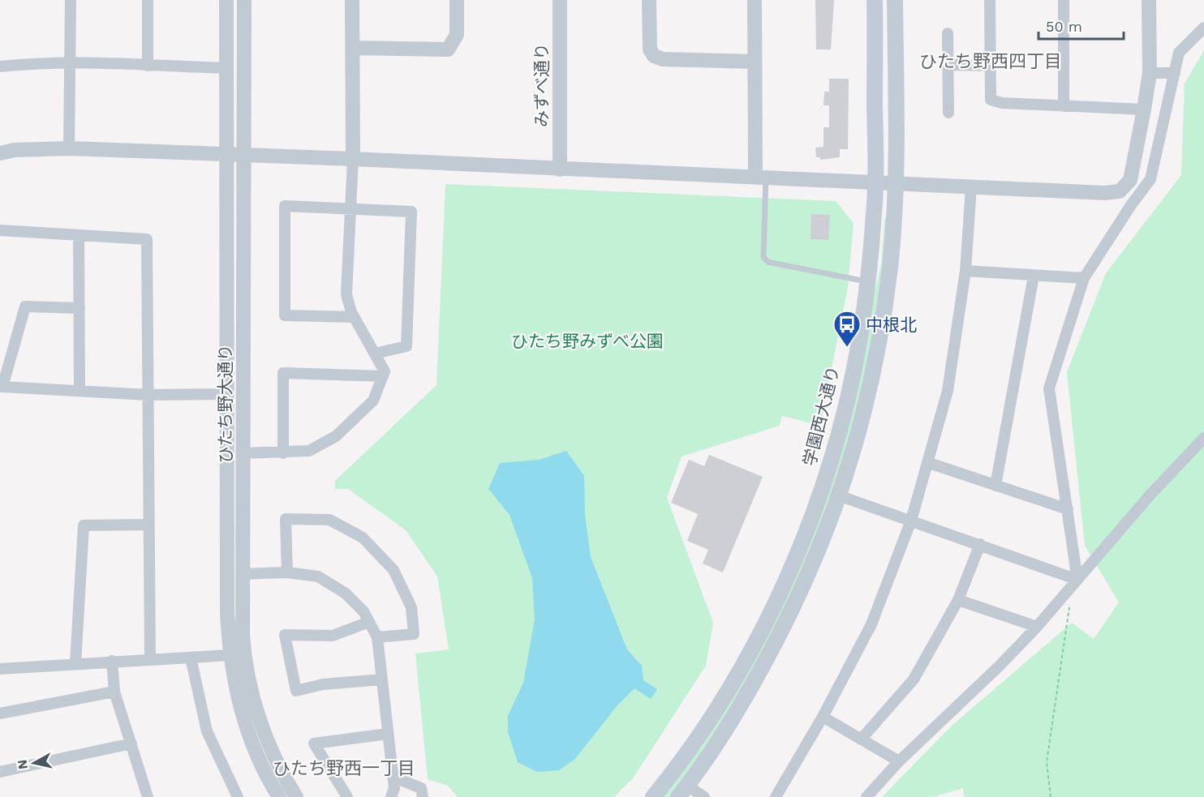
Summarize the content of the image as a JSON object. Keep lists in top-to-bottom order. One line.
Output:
{"streets":{"main road":["学園西大通り"],"street":["みずべ通り","ひたち野大通り"]},"districts":["ひたち野西四丁目","ひたち野西一丁目"],"parks":["ひたち野みずべ公園"],"places":{"bus stop":["中根北"]},"scale_bar":"50 m","north":"left"}
